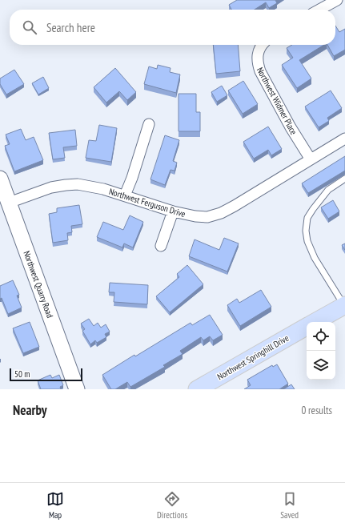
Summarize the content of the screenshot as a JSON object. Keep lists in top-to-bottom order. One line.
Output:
{"streets":{"main road":["Northwest Springhill Drive"],"street":["Northwest Widmer Place","Northwest Ferguson Drive","Northwest Quarry Road"]},"crossings":[["Northwest Widmer Place","Northwest Ferguson Drive"],["Northwest Ferguson Drive","Northwest Quarry Road"]],"scale_bar":"50 m","page":{"search":"Search here","scale":"50 m","heading":["Nearby","0 results"],"nav":["Map","Directions","Saved"]}}
